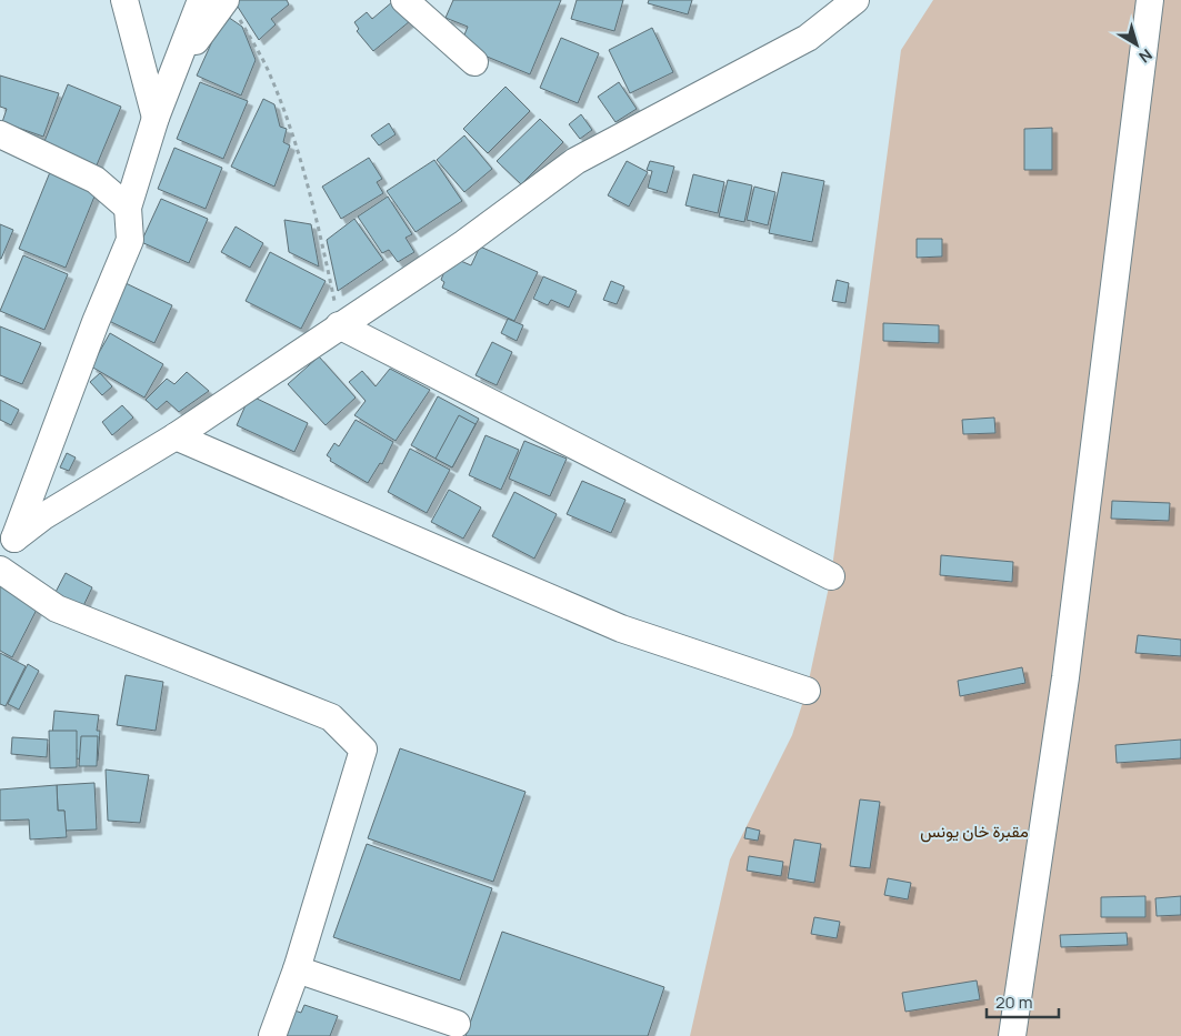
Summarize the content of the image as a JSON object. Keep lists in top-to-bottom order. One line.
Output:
{"parks":["مقبرة خان يونس"],"scale_bar":"20 m","north":"bottom right"}
